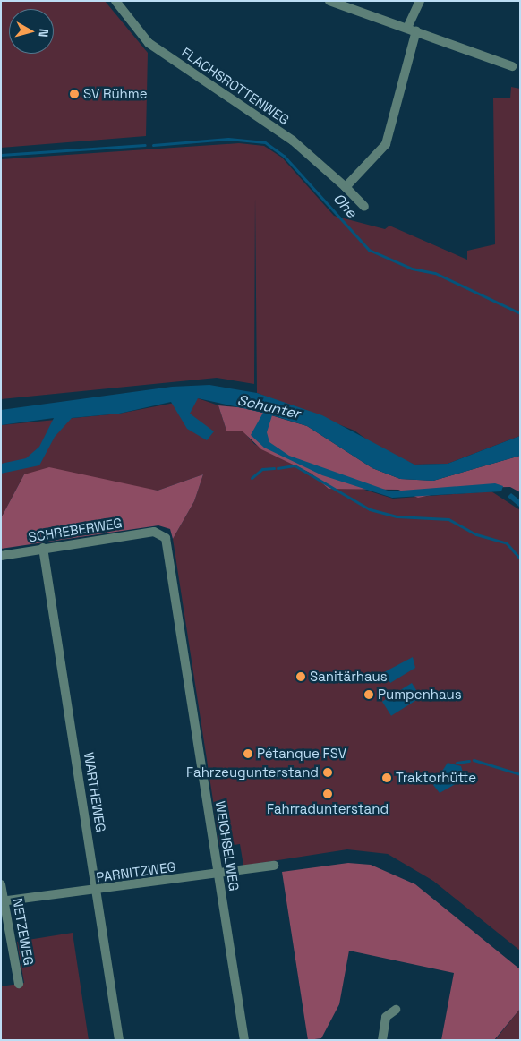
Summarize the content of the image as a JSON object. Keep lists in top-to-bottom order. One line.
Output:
{"streets":{"street":["FLACHSROTTENWEG","SCHREBERWEG","WARTHEWEG","WEICHSELWEG","PARNITZWEG","NETZEWEG"]},"crossings":[["SCHREBERWEG","WARTHEWEG"],["SCHREBERWEG","WEICHSELWEG"],["WARTHEWEG","PARNITZWEG"],["WEICHSELWEG","PARNITZWEG"],["PARNITZWEG","NETZEWEG"]],"water":["Ohe","Schunter"],"places":["SV Rühme","Sanitärhaus","Pumpenhaus","Pétanque FSV","Fahrzeugunterstand","Traktorhütte","Fahrradunterstand"],"north":"right"}
